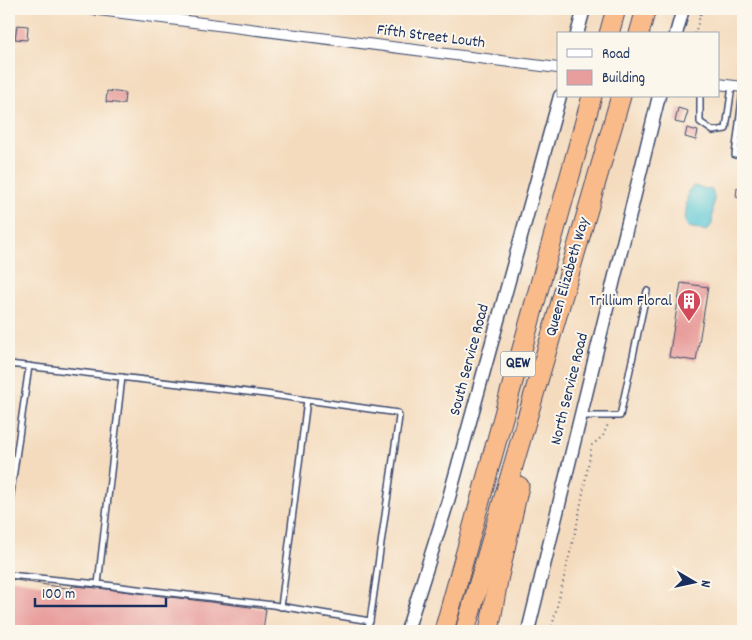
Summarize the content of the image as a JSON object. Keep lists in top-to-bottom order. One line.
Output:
{"streets":{"highway":["Queen Elizabeth Way","QEW"],"street":["Fifth Street Louth","South Service Road","North Service Road"]},"places":{"building":["Trillium Floral"]},"legend":["Road","Building"],"scale_bar":"100 m","north":"right"}
